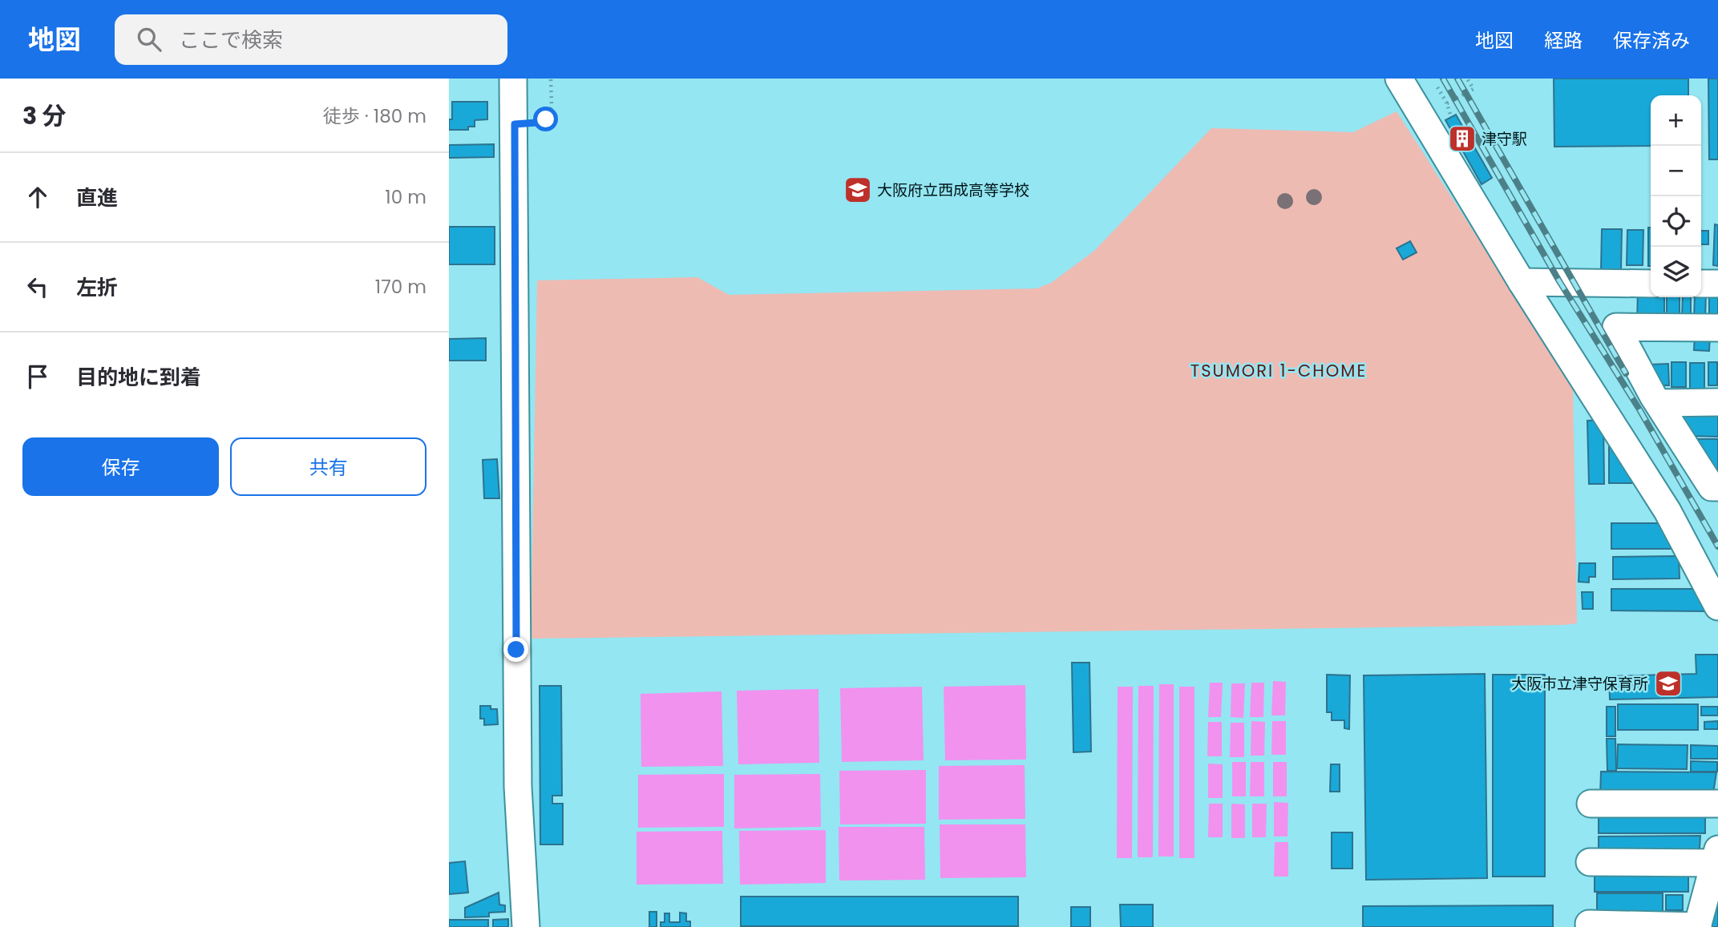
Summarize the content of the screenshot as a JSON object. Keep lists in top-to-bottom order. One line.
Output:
{"districts":["TSUMORI 1-CHOME"],"places":{"building":["津守駅"],"school or university":["大阪府立西成高等学校","大阪市立津守保育所"]},"page":{"header":"地図","search":"ここで検索","nav":["地図","経路","保存済み"],"heading":["3 分","徒歩 · 180 m"],"map_buttons":["+","−"],"list":[["直進","10 m"],["左折","170 m"],"目的地に到着"],"buttons":["保存","共有"]}}
